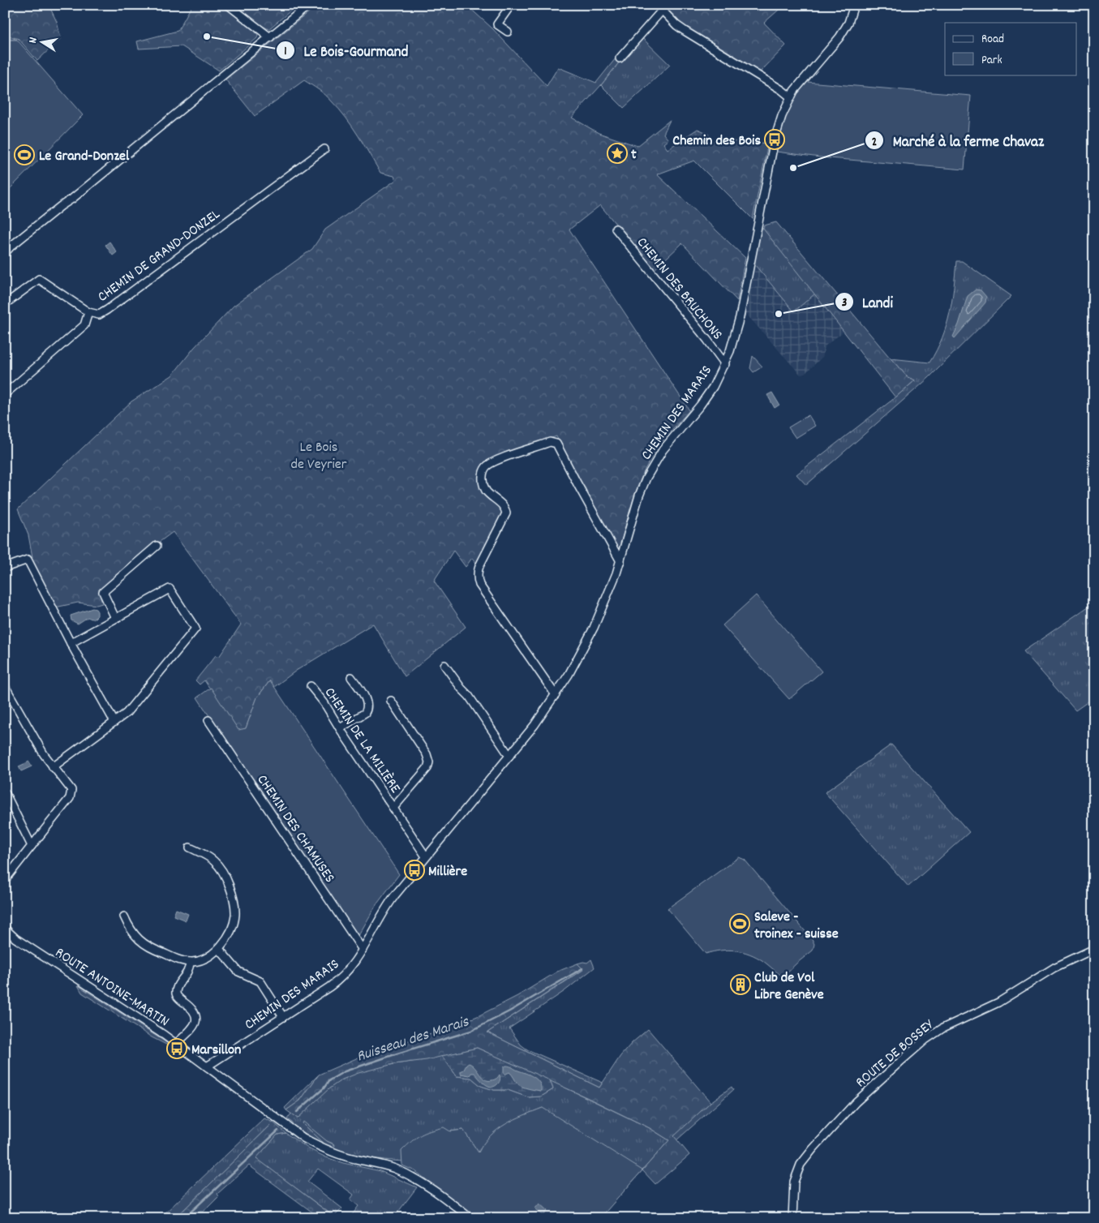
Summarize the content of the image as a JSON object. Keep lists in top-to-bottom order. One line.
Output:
{"streets":{"street":["CHEMIN DE GRAND-DONZEL","CHEMIN DES BRUCHONS","CHEMIN DES MARAIS","CHEMIN DE LA MILIÈRE","CHEMIN DES CHAMUSES","ROUTE ANTOINE-MARTIN","ROUTE DE BOSSEY"]},"crossings":[["CHEMIN DES BRUCHONS","CHEMIN DES MARAIS"],["CHEMIN DES MARAIS","CHEMIN DE LA MILIÈRE"],["CHEMIN DES MARAIS","CHEMIN DES CHAMUSES"],["CHEMIN DES MARAIS","ROUTE ANTOINE-MARTIN"]],"water":["Ruisseau des Marais"],"parks":["Le Bois de Veyrier"],"places":{"other":["Le Bois-Gourmand","Marché à la ferme Chavaz","Landi"],"bus stop":["Chemin des Bois","Millière","Marsillon"],"place":["t"],"sports":["Le Grand-Donzel","Saleve - troinex - suisse"],"building":["Club de Vol Libre Genève"]},"legend":["Road","Park"],"north":"left"}
